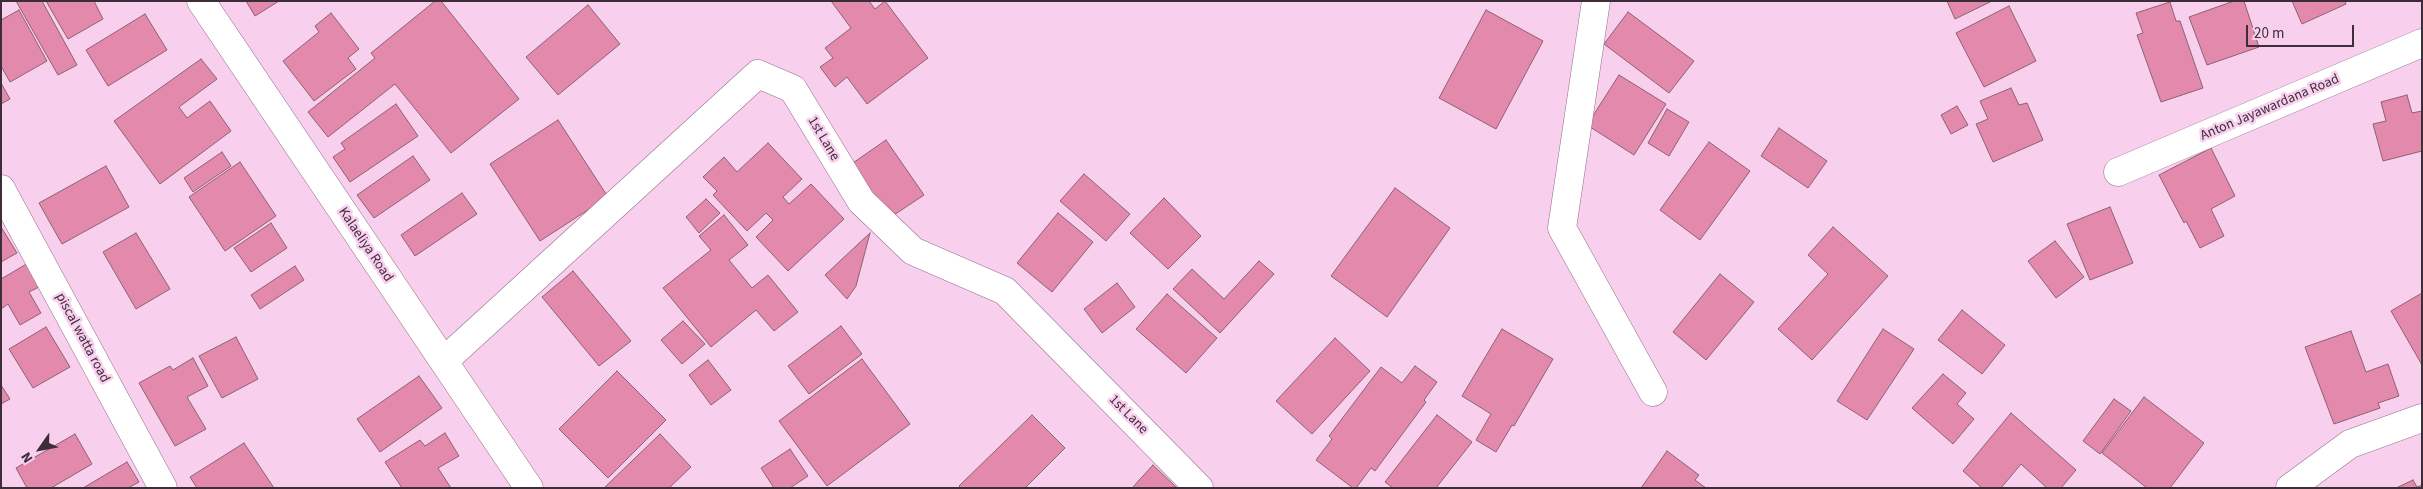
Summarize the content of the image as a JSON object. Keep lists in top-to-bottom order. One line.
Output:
{"streets":{"street":["Anton Jayawardana Road","1st Lane","Kalaeliya Road","piscal watta road"]},"crossings":[["1st Lane","Kalaeliya Road"]],"scale_bar":"20 m","north":"bottom left"}
